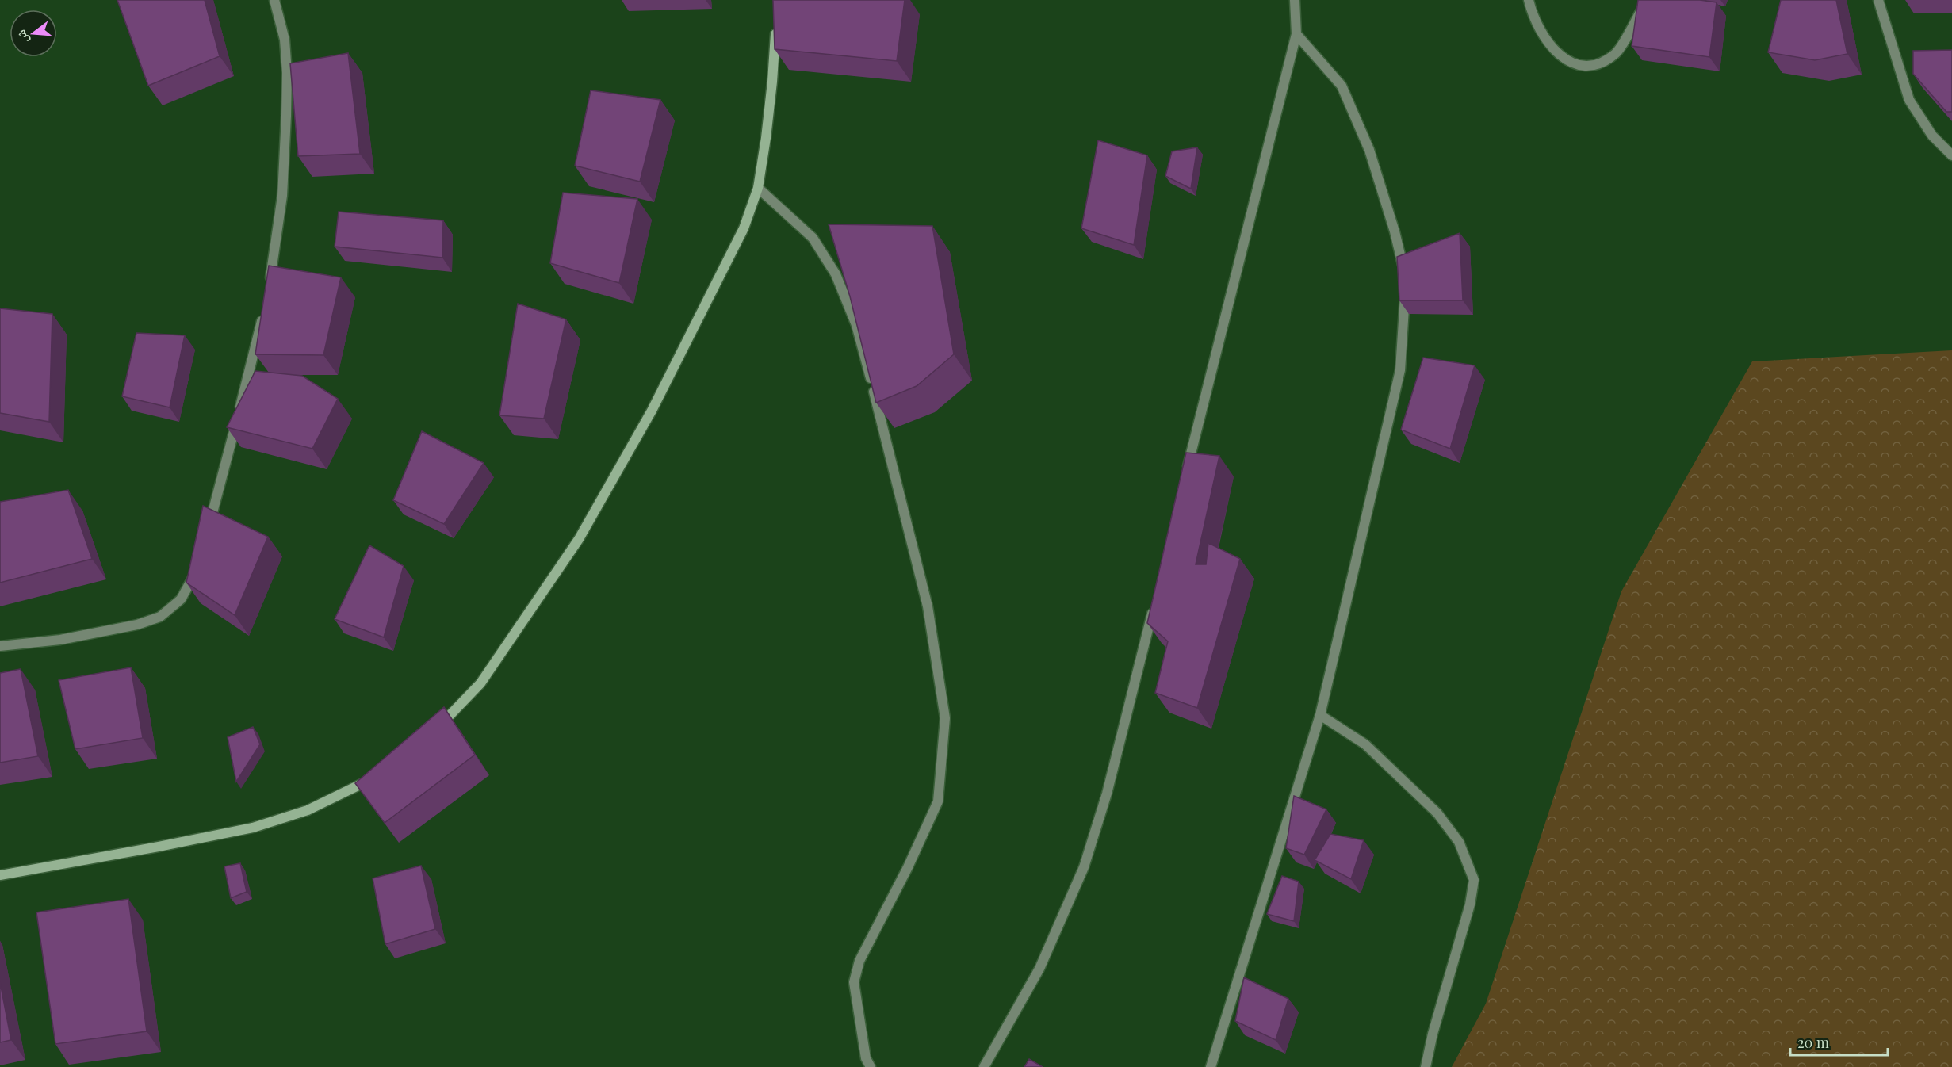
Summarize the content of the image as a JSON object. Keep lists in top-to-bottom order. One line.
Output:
{"scale_bar":"20 m","north":"left"}
